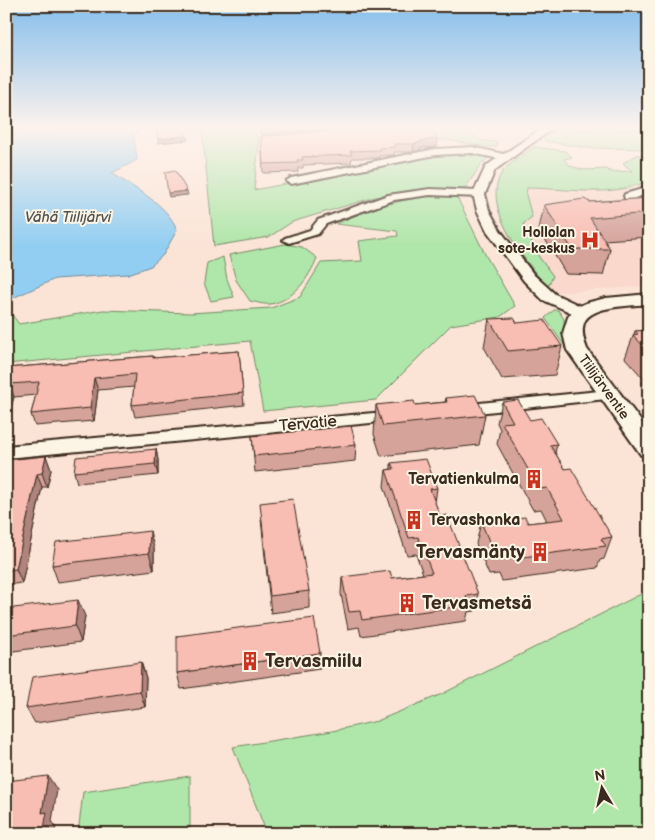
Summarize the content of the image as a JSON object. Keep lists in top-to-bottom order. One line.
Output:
{"streets":{"main road":["Tiilijärventie"],"street":["Tervatie"]},"water":["Vähä Tiilijärvi"],"places":{"hospital":["Hollolan sote-keskus"],"building":["Tervatienkulma","Tervashonka","Tervasmänty","Tervasmetsä","Tervasmiilu"]},"north":"top"}
